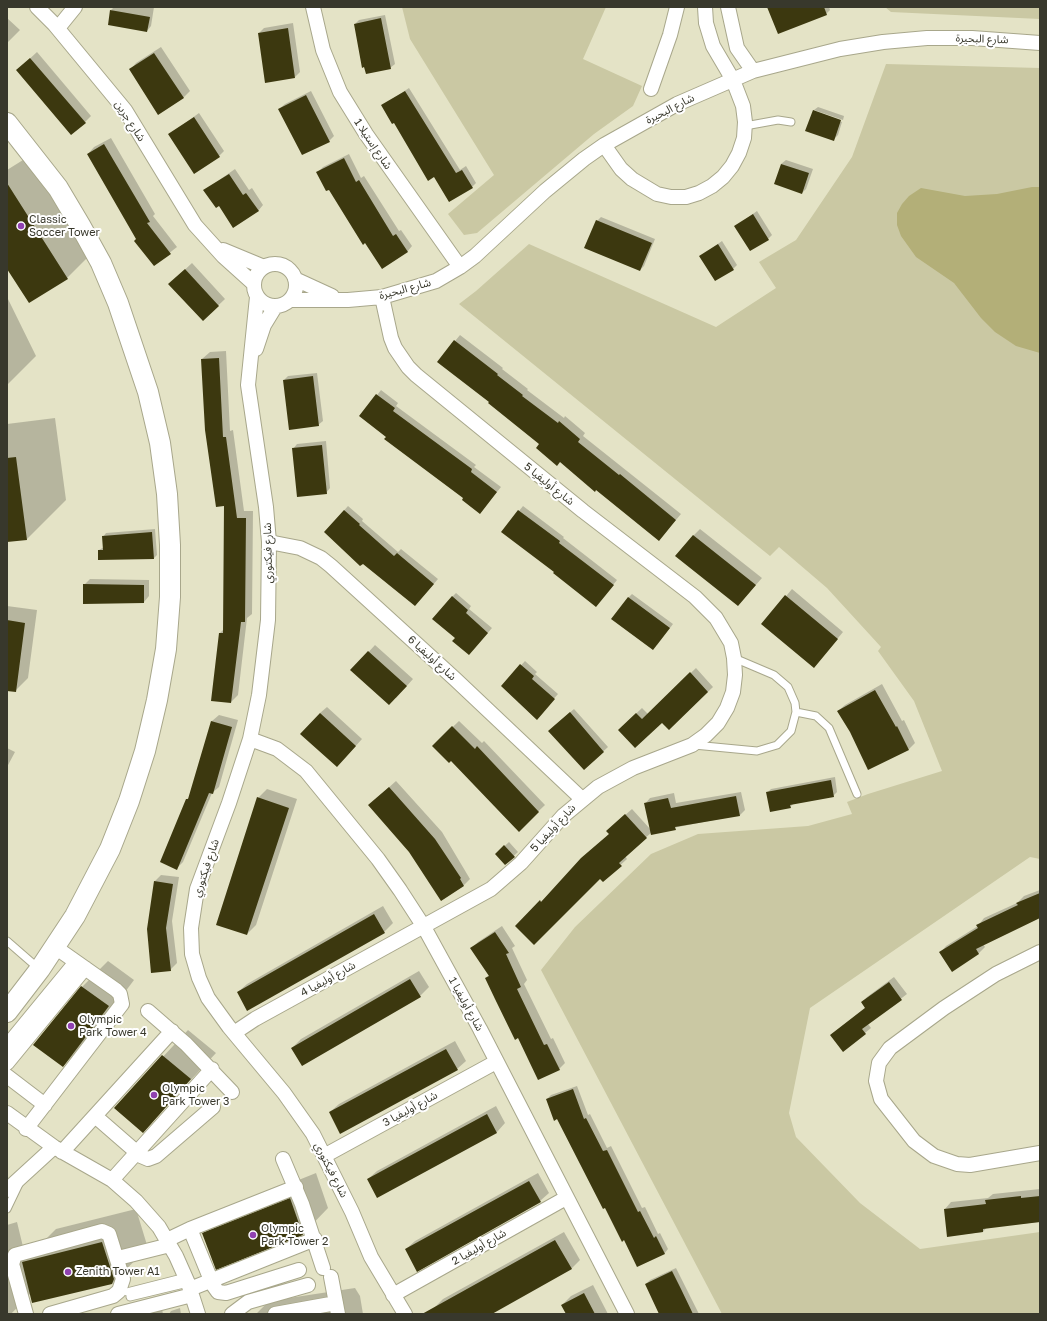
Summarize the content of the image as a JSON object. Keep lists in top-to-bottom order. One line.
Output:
{"streets":{"street":["شارع البحيرة","شارع جرين","شارع إستيلا 1","شارع أوليفيا 5","شارع فيكتوري","شارع أوليفيا 6","شارع أوليفيا 4","شارع أوليفيا 1","شارع أوليفيا 3","شارع أوليفيا 2"]},"crossings":[["شارع البحيرة","شارع جرين"],["شارع البحيرة","شارع إستيلا 1"],["شارع البحيرة","شارع أوليفيا 5"],["شارع البحيرة","شارع فيكتوري"],["شارع جرين","شارع فيكتوري"],["شارع أوليفيا 5","شارع أوليفيا 6"],["شارع أوليفيا 5","شارع أوليفيا 4"],["شارع أوليفيا 5","شارع أوليفيا 1"],["شارع فيكتوري","شارع أوليفيا 6"],["شارع فيكتوري","شارع أوليفيا 4"],["شارع فيكتوري","شارع أوليفيا 1"],["شارع فيكتوري","شارع أوليفيا 3"],["شارع فيكتوري","شارع أوليفيا 2"],["شارع أوليفيا 4","شارع أوليفيا 1"],["شارع أوليفيا 1","شارع أوليفيا 3"],["شارع أوليفيا 1","شارع أوليفيا 2"]],"places":["Classic Soccer Tower","Olympic Park Tower 4","Olympic Park Tower 3","Olympic Park Tower 2","Zenith Tower A1"]}
